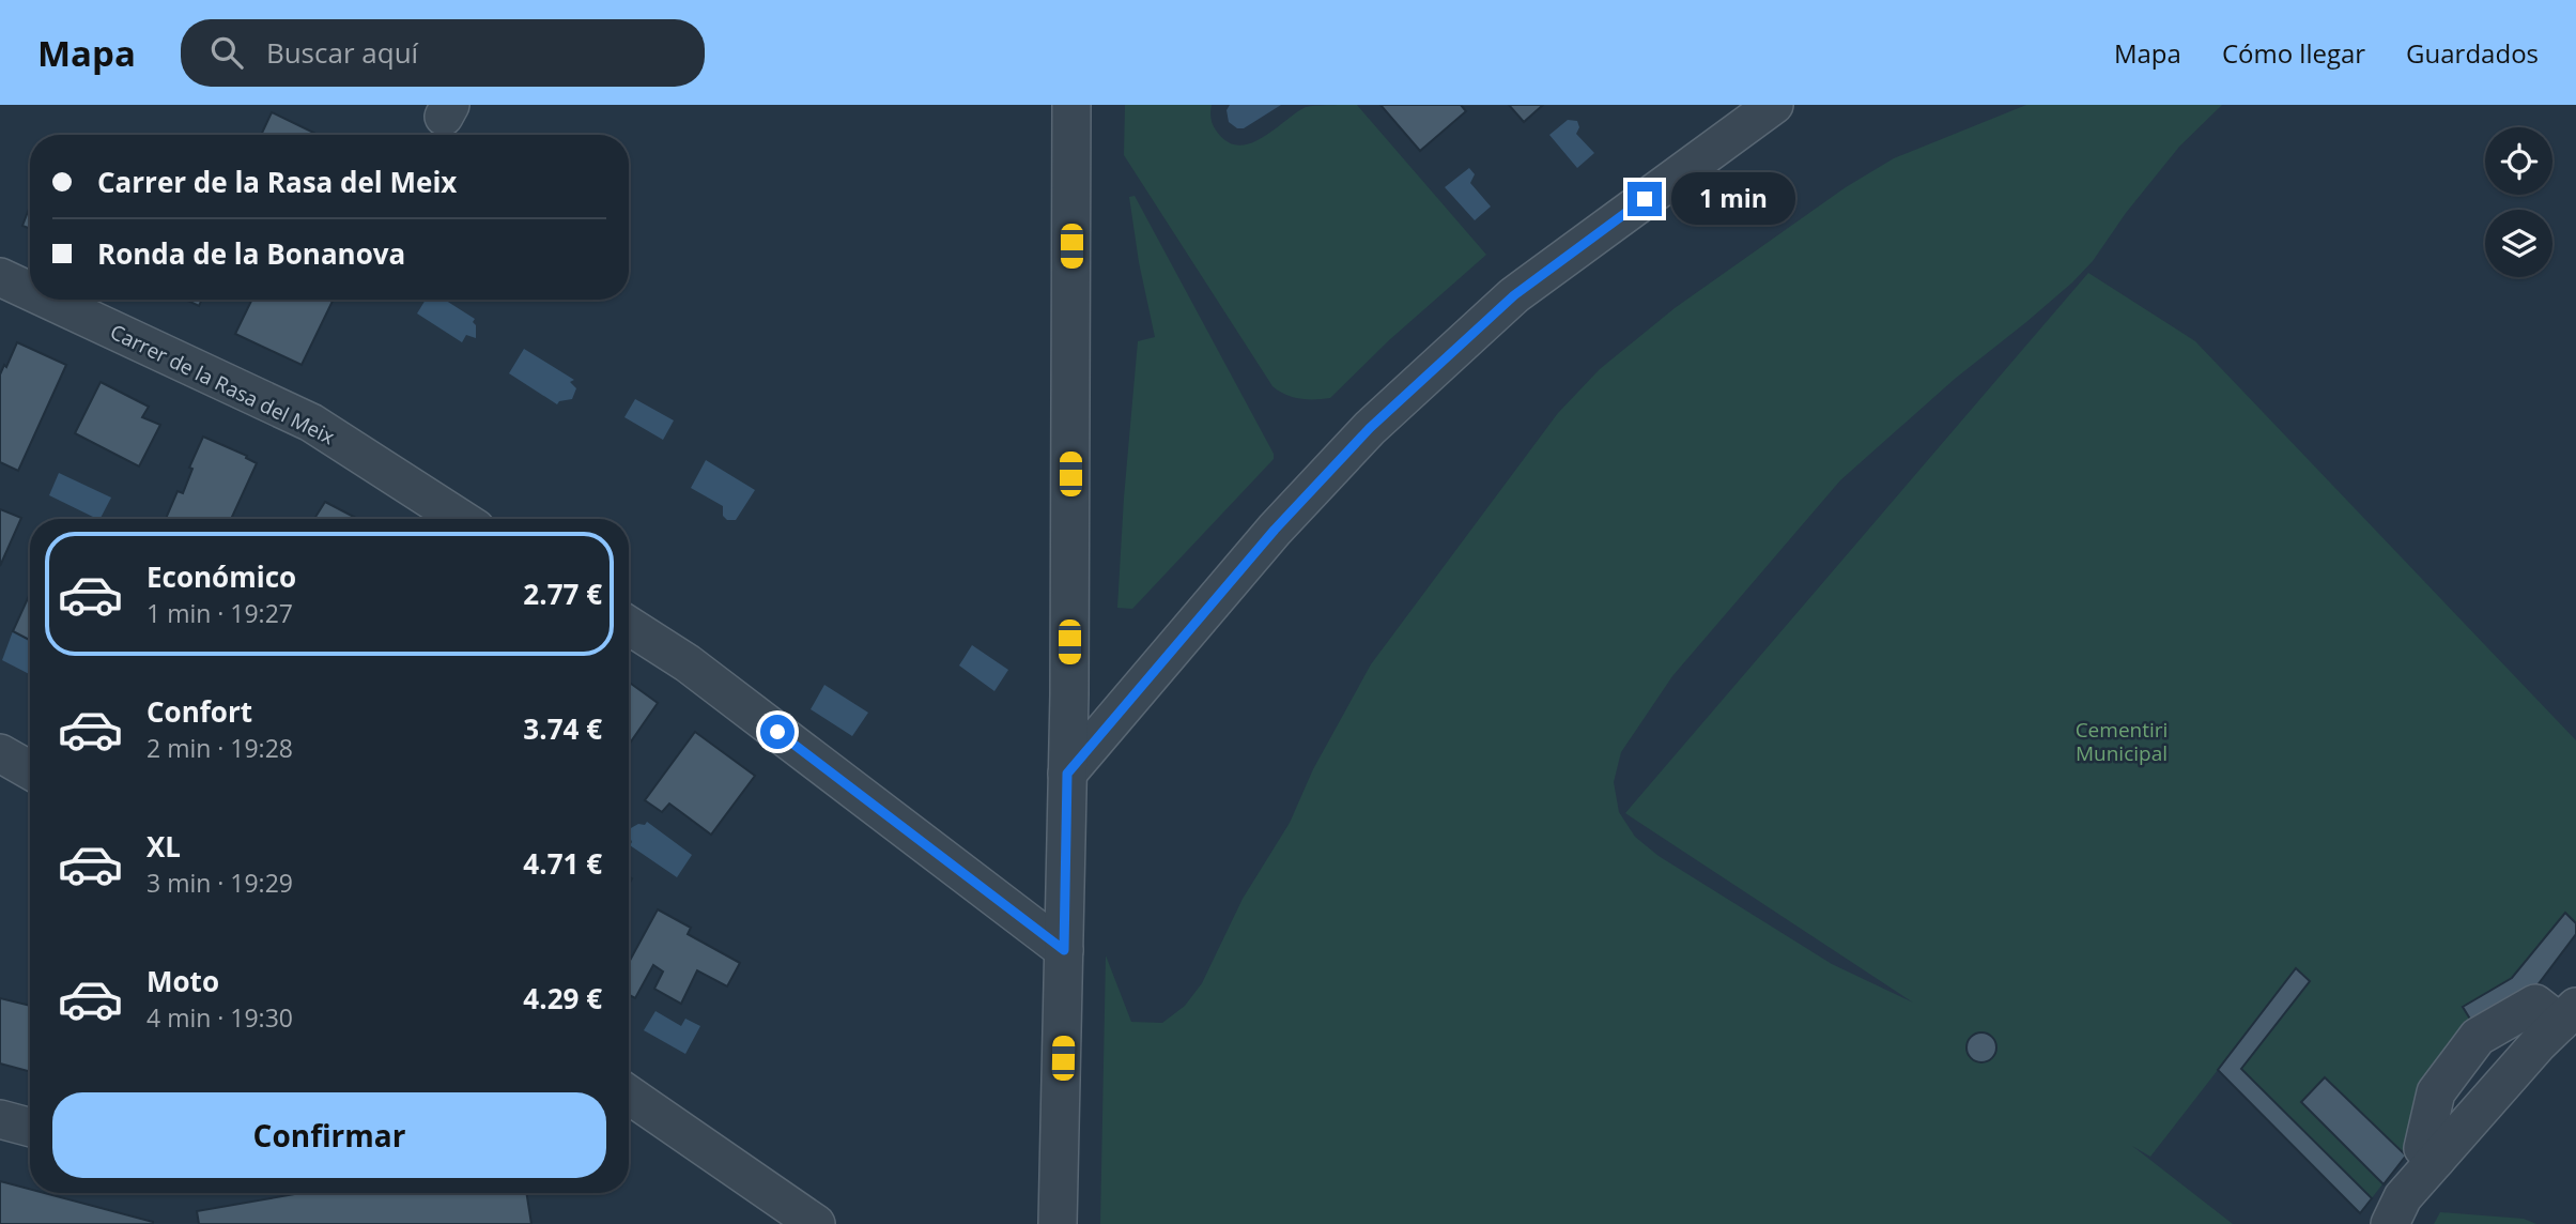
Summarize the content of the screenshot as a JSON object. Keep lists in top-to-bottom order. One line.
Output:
{"streets":{"street":["Carrer de la Rasa del Meix"]},"parks":["Cementiri Municipal"],"page":{"header":"Mapa","search":"Buscar aquí","nav":["Mapa","Cómo llegar","Guardados"],"banner":["Carrer de la Rasa del Meix","Ronda de la Bonanova"],"bubble":"1 min","list":[{"name":"Económico","note":"1 min · 19:27","value":"2.77 €"},{"name":"Confort","note":"2 min · 19:28","value":"3.74 €"},{"name":"XL","note":"3 min · 19:29","value":"4.71 €"},{"name":"Moto","note":"4 min · 19:30","value":"4.29 €"}],"buttons":"Confirmar"}}
